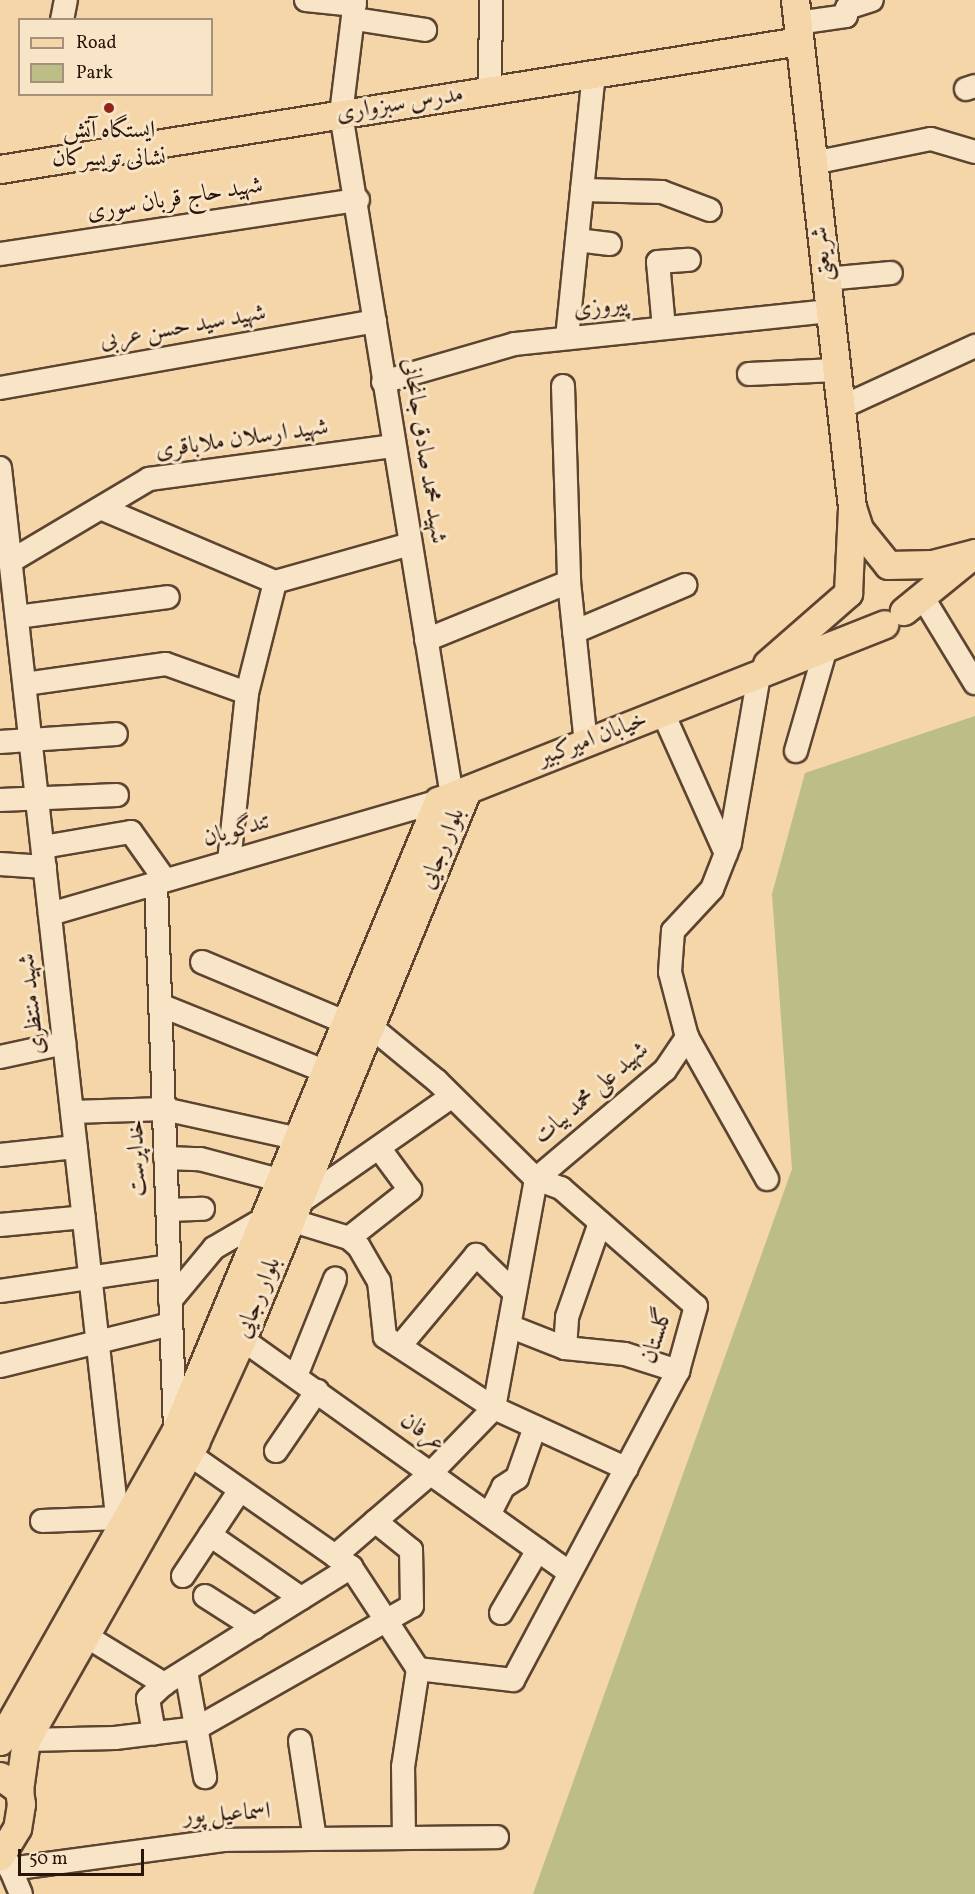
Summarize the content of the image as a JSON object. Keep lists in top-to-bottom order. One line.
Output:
{"streets":{"main road":["مدرس سبزواری","شریعتی","خیابان امیرکبیر","بلوار رجایی"],"street":["شهید حاج قربان سوری","پیروزی","شهید سید حسن عربی","شهید ارسلان ملاباقری","شهید محمد صادق جانجانی","تندگویان","شهید منتظری","شهید علی محمد بیات","خداپرست","گلستان","عرفان","اسماعیل پور"]},"crossings":[["مدرس سبزواری","شریعتی"],["مدرس سبزواری","شهید محمد صادق جانجانی"],["شهید حاج قربان سوری","شهید محمد صادق جانجانی"],["شریعتی","پیروزی"],["پیروزی","شهید محمد صادق جانجانی"],["شهید سید حسن عربی","شهید محمد صادق جانجانی"],["شهید ارسلان ملاباقری","شهید محمد صادق جانجانی"],["شهید ارسلان ملاباقری","شهید منتظری"],["شهید محمد صادق جانجانی","خیابان امیرکبیر"],["شهید محمد صادق جانجانی","تندگویان"],["شهید محمد صادق جانجانی","بلوار رجایی"],["خیابان امیرکبیر","تندگویان"],["خیابان امیرکبیر","بلوار رجایی"],["تندگویان","بلوار رجایی"],["تندگویان","شهید منتظری"],["تندگویان","خداپرست"],["بلوار رجایی","شهید منتظری"],["بلوار رجایی","خداپرست"],["بلوار رجایی","گلستان"],["بلوار رجایی","عرفان"],["بلوار رجایی","اسماعیل پور"],["شهید علی محمد بیات","گلستان"],["گلستان","عرفان"]],"places":["ایستگاه آتش نشانی تویسرکان"],"legend":["Road","Park"],"scale_bar":"50 m"}
